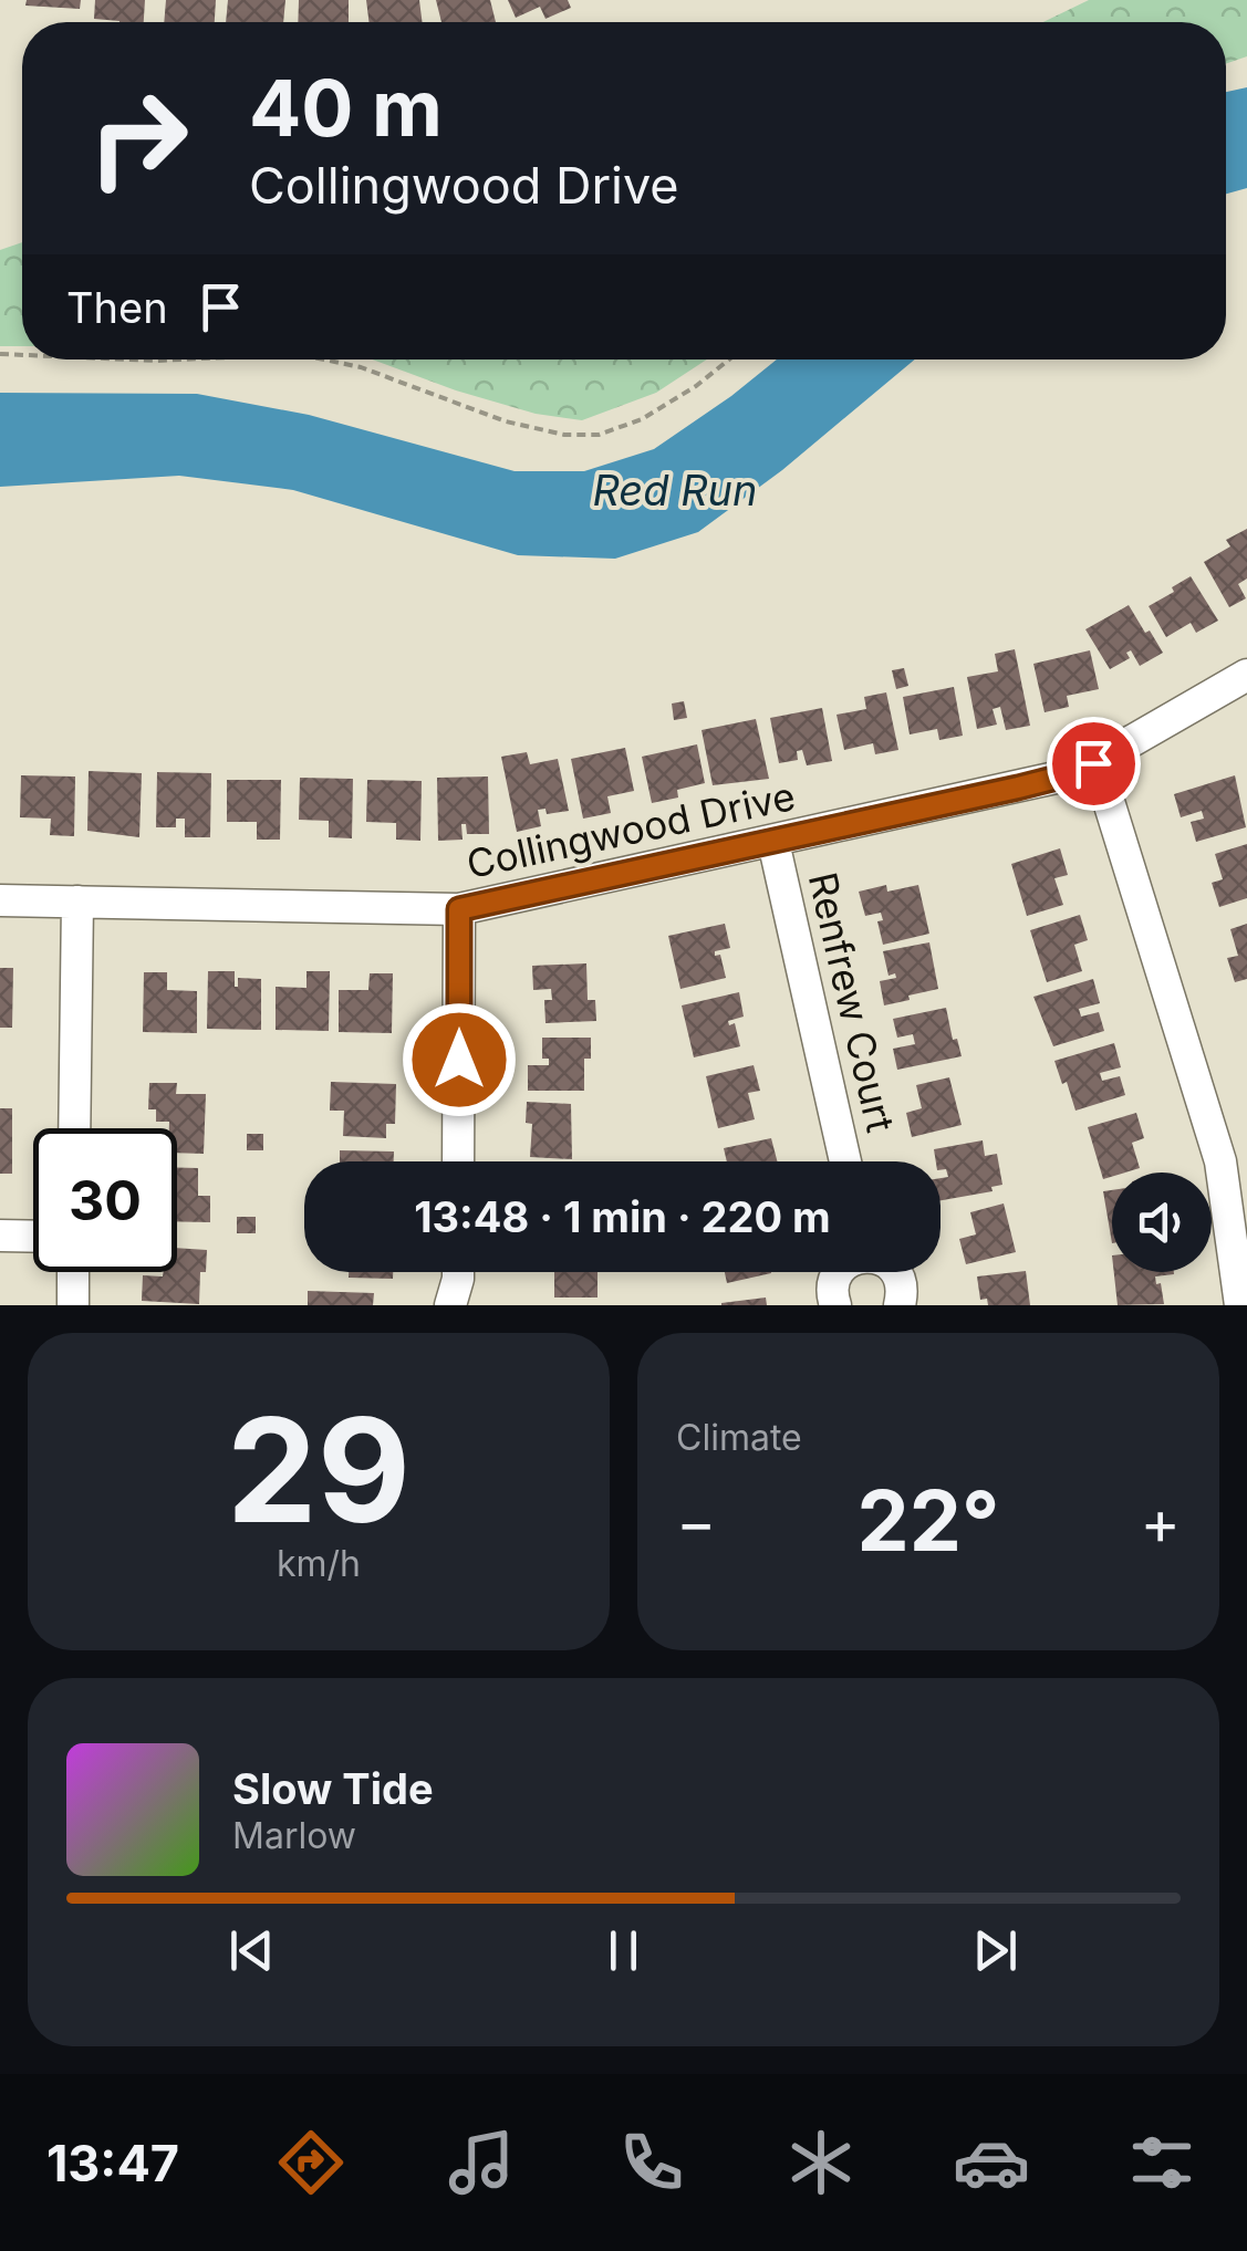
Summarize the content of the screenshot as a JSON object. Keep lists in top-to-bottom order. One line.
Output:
{"streets":{"street":["Collingwood Drive","Renfrew Court"]},"crossings":[["Collingwood Drive","Renfrew Court"]],"water":["Red Run"],"page":{"turn":["40 m","Collingwood Drive"],"then":"Then","limit":"30","trip":"13:48 · 1 min · 220 m","tile":[["29","km/h"],"Climate"],"heat":["−","22°","+"],"song":["Slow Tide","Marlow"],"tabs":"13:47"}}
